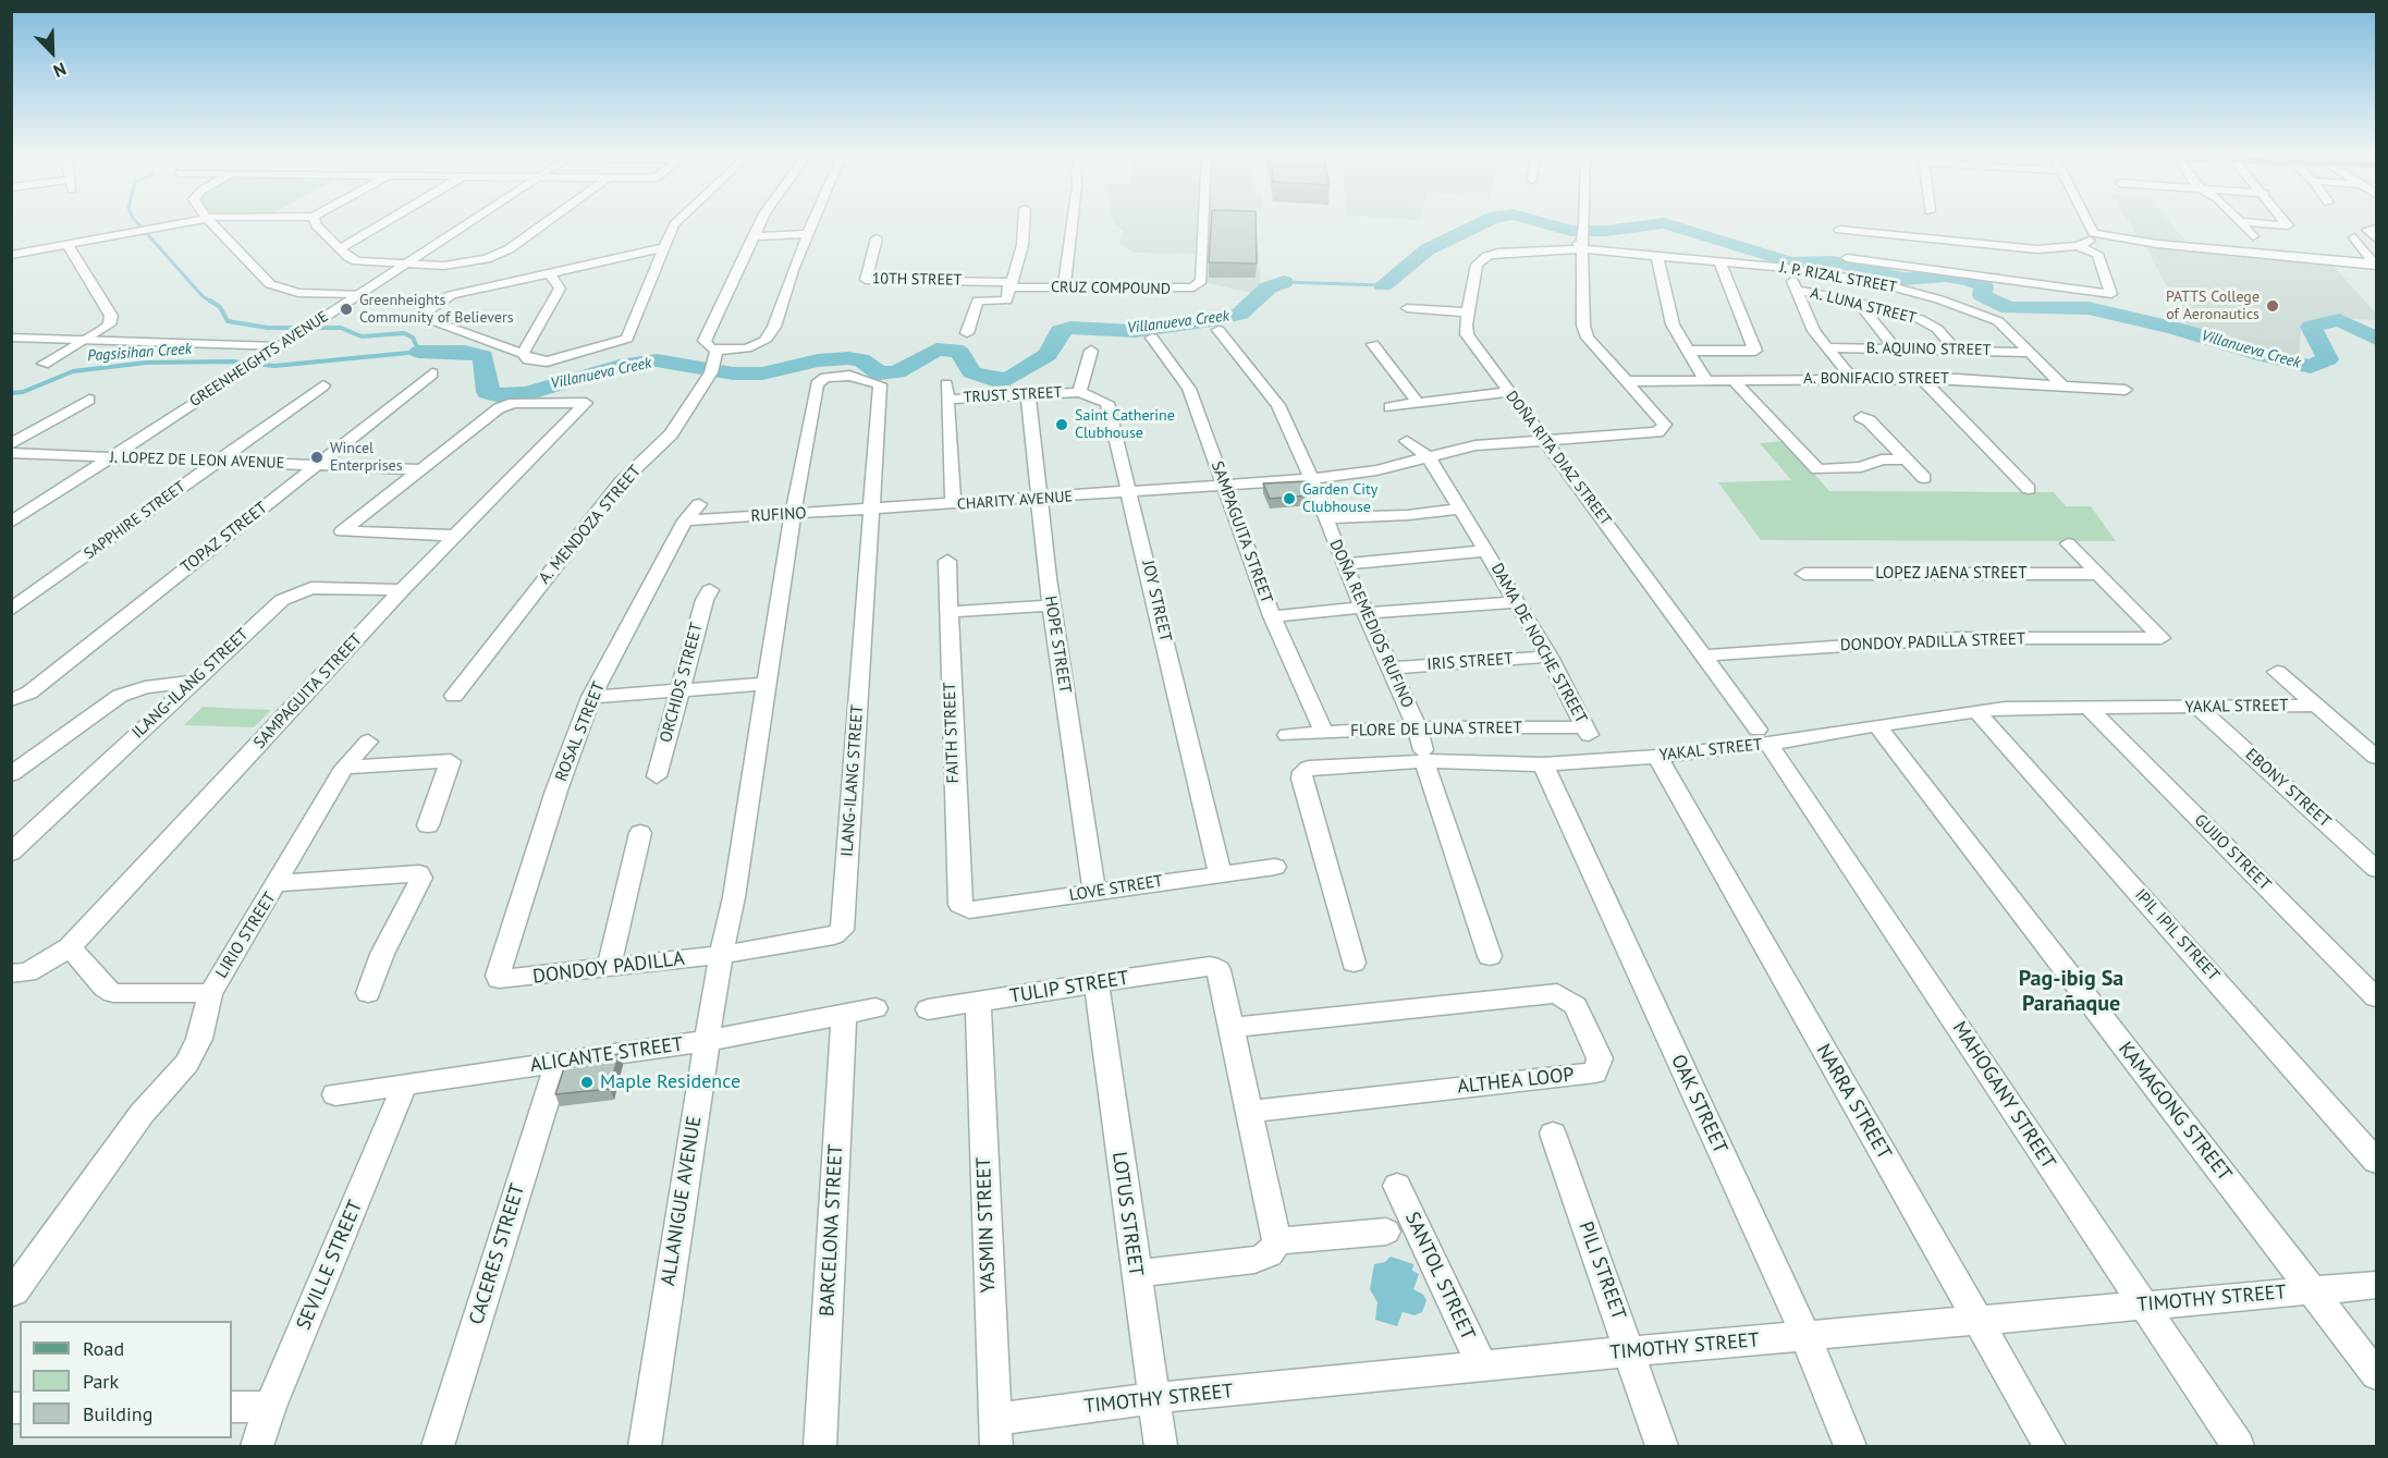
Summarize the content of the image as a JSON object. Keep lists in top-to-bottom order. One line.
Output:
{"streets":{"street":["J. P. RIZAL STREET","10TH STREET","CRUZ COMPOUND","A. LUNA STREET","B. AQUINO STREET","GREENHEIGHTS AVENUE","A. BONIFACIO STREET","TRUST STREET","DOÑA RITA DIAZ STREET","J. LOPEZ DE LEON AVENUE","CHARITY AVENUE","RUFINO","SAPPHIRE STREET","A. MENDOZA STREET","SAMPAGUITA STREET","TOPAZ STREET","LOPEZ JAENA STREET","JOY STREET","DOÑA REMEDIOS RUFINO","DONDOY PADILLA STREET","DAMA DE NOCHE STREET","HOPE STREET","IRIS STREET","ORCHIDS STREET","ILANG-ILANG STREET","YAKAL STREET","FLORE DE LUNA STREET","ROSAL STREET","FAITH STREET","EBONY STREET","GUIJO STREET","LOVE STREET","LIRIO STREET","IPIL IPIL STREET","DONDOY PADILLA","TULIP STREET","ALICANTE STREET","ALTHEA LOOP","MAHOGANY STREET","NARRA STREET","OAK STREET","KAMAGONG STREET","ALLANIGUE AVENUE","LOTUS STREET","YASMIN STREET","BARCELONA STREET","CACERES STREET","SEVILLE STREET","PILI STREET","SANTOL STREET","TIMOTHY STREET"]},"crossings":[["J. P. RIZAL STREET","B. AQUINO STREET"],["J. P. RIZAL STREET","A. BONIFACIO STREET"],["J. P. RIZAL STREET","DOÑA RITA DIAZ STREET"],["10TH STREET","CRUZ COMPOUND"],["A. LUNA STREET","B. AQUINO STREET"],["GREENHEIGHTS AVENUE","J. LOPEZ DE LEON AVENUE"],["A. BONIFACIO STREET","CHARITY AVENUE"],["TRUST STREET","CHARITY AVENUE"],["TRUST STREET","JOY STREET"],["TRUST STREET","HOPE STREET"],["DOÑA RITA DIAZ STREET","CHARITY AVENUE"],["DOÑA RITA DIAZ STREET","DONDOY PADILLA STREET"],["DOÑA RITA DIAZ STREET","YAKAL STREET"],["DOÑA RITA DIAZ STREET","MAHOGANY STREET"],["J. LOPEZ DE LEON AVENUE","SAPPHIRE STREET"],["J. LOPEZ DE LEON AVENUE","SAMPAGUITA STREET"],["J. LOPEZ DE LEON AVENUE","TOPAZ STREET"],["CHARITY AVENUE","RUFINO"],["CHARITY AVENUE","SAMPAGUITA STREET"],["CHARITY AVENUE","JOY STREET"],["CHARITY AVENUE","DOÑA REMEDIOS RUFINO"],["CHARITY AVENUE","DAMA DE NOCHE STREET"],["CHARITY AVENUE","HOPE STREET"],["CHARITY AVENUE","ILANG-ILANG STREET"],["RUFINO","ILANG-ILANG STREET"],["RUFINO","ROSAL STREET"],["SAMPAGUITA STREET","ILANG-ILANG STREET"],["SAMPAGUITA STREET","FLORE DE LUNA STREET"],["SAMPAGUITA STREET","LIRIO STREET"],["LOPEZ JAENA STREET","DONDOY PADILLA STREET"],["JOY STREET","LOVE STREET"],["DOÑA REMEDIOS RUFINO","DAMA DE NOCHE STREET"],["DOÑA REMEDIOS RUFINO","IRIS STREET"],["DOÑA REMEDIOS RUFINO","YAKAL STREET"],["DOÑA REMEDIOS RUFINO","FLORE DE LUNA STREET"],["DAMA DE NOCHE STREET","IRIS STREET"],["DAMA DE NOCHE STREET","FLORE DE LUNA STREET"],["HOPE STREET","LOVE STREET"],["ILANG-ILANG STREET","DONDOY PADILLA"],["ILANG-ILANG STREET","ALLANIGUE AVENUE"],["YAKAL STREET","EBONY STREET"],["YAKAL STREET","GUIJO STREET"],["YAKAL STREET","IPIL IPIL STREET"],["YAKAL STREET","MAHOGANY STREET"],["YAKAL STREET","NARRA STREET"],["YAKAL STREET","OAK STREET"],["YAKAL STREET","KAMAGONG STREET"],["ROSAL STREET","DONDOY PADILLA"],["FAITH STREET","LOVE STREET"],["DONDOY PADILLA","ALLANIGUE AVENUE"],["TULIP STREET","ALTHEA LOOP"],["TULIP STREET","LOTUS STREET"],["TULIP STREET","YASMIN STREET"],["ALICANTE STREET","ALLANIGUE AVENUE"],["ALICANTE STREET","BARCELONA STREET"],["ALICANTE STREET","CACERES STREET"],["ALICANTE STREET","SEVILLE STREET"],["MAHOGANY STREET","TIMOTHY STREET"],["NARRA STREET","TIMOTHY STREET"],["OAK STREET","TIMOTHY STREET"],["KAMAGONG STREET","TIMOTHY STREET"],["LOTUS STREET","TIMOTHY STREET"],["YASMIN STREET","TIMOTHY STREET"],["PILI STREET","TIMOTHY STREET"],["SANTOL STREET","TIMOTHY STREET"]],"districts":["Pag-ibig Sa Parañaque"],"water":["Villanueva Creek","Pagsisihan Creek"],"places":["PATTS College of Aeronautics","Greenheights Community of Believers","Saint Catherine Clubhouse","Wincel Enterprises","Garden City Clubhouse","Maple Residence"],"legend":["Road","Park","Building"],"north":"bottom right"}
